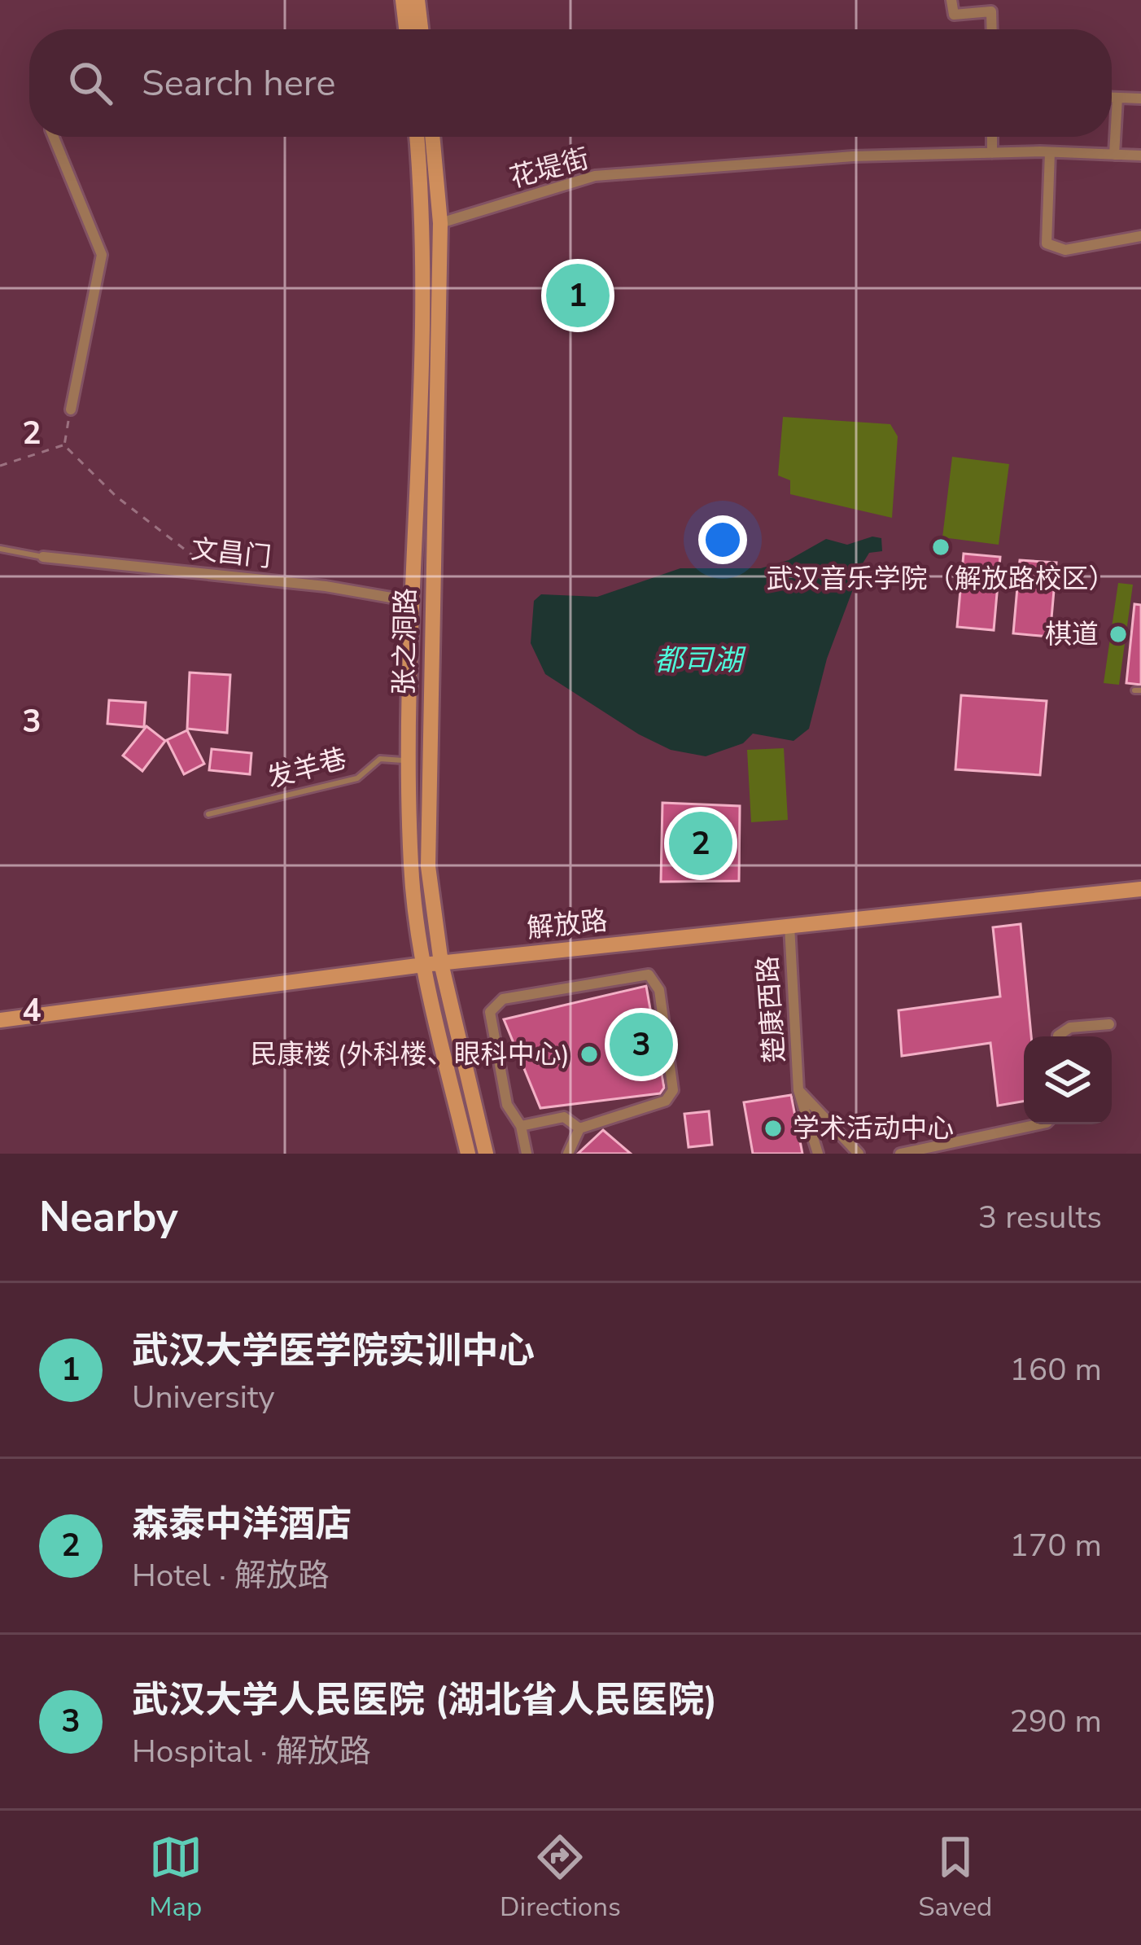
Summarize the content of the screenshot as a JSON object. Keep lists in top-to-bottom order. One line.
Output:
{"streets":{"main road":["张之洞路","解放路"],"street":["花堤街","文昌门","楚康西路"],"lane":["发羊巷"]},"crossings":[["花堤街","张之洞路"],["文昌门","张之洞路"],["张之洞路","发羊巷"],["张之洞路","解放路"],["解放路","楚康西路"]],"water":["都司湖"],"places":["武汉音乐学院（解放路校区）","棋道","民康楼 (外科楼、眼科中心)","学术活动中心"],"page":{"search":"Search here","pins":["1","2","3"],"heading":["Nearby","3 results"],"list":[{"mark":"1","name":"武汉大学医学院实训中心","note":"University","value":"160 m"},{"mark":"2","name":"森泰中洋酒店","note":"Hotel · 解放路","value":"170 m"},{"mark":"3","name":"武汉大学人民医院 (湖北省人民医院)","note":"Hospital · 解放路","value":"290 m"}],"nav":["Map","Directions","Saved"]},"grid":{"rows":["2","3","4"]}}
